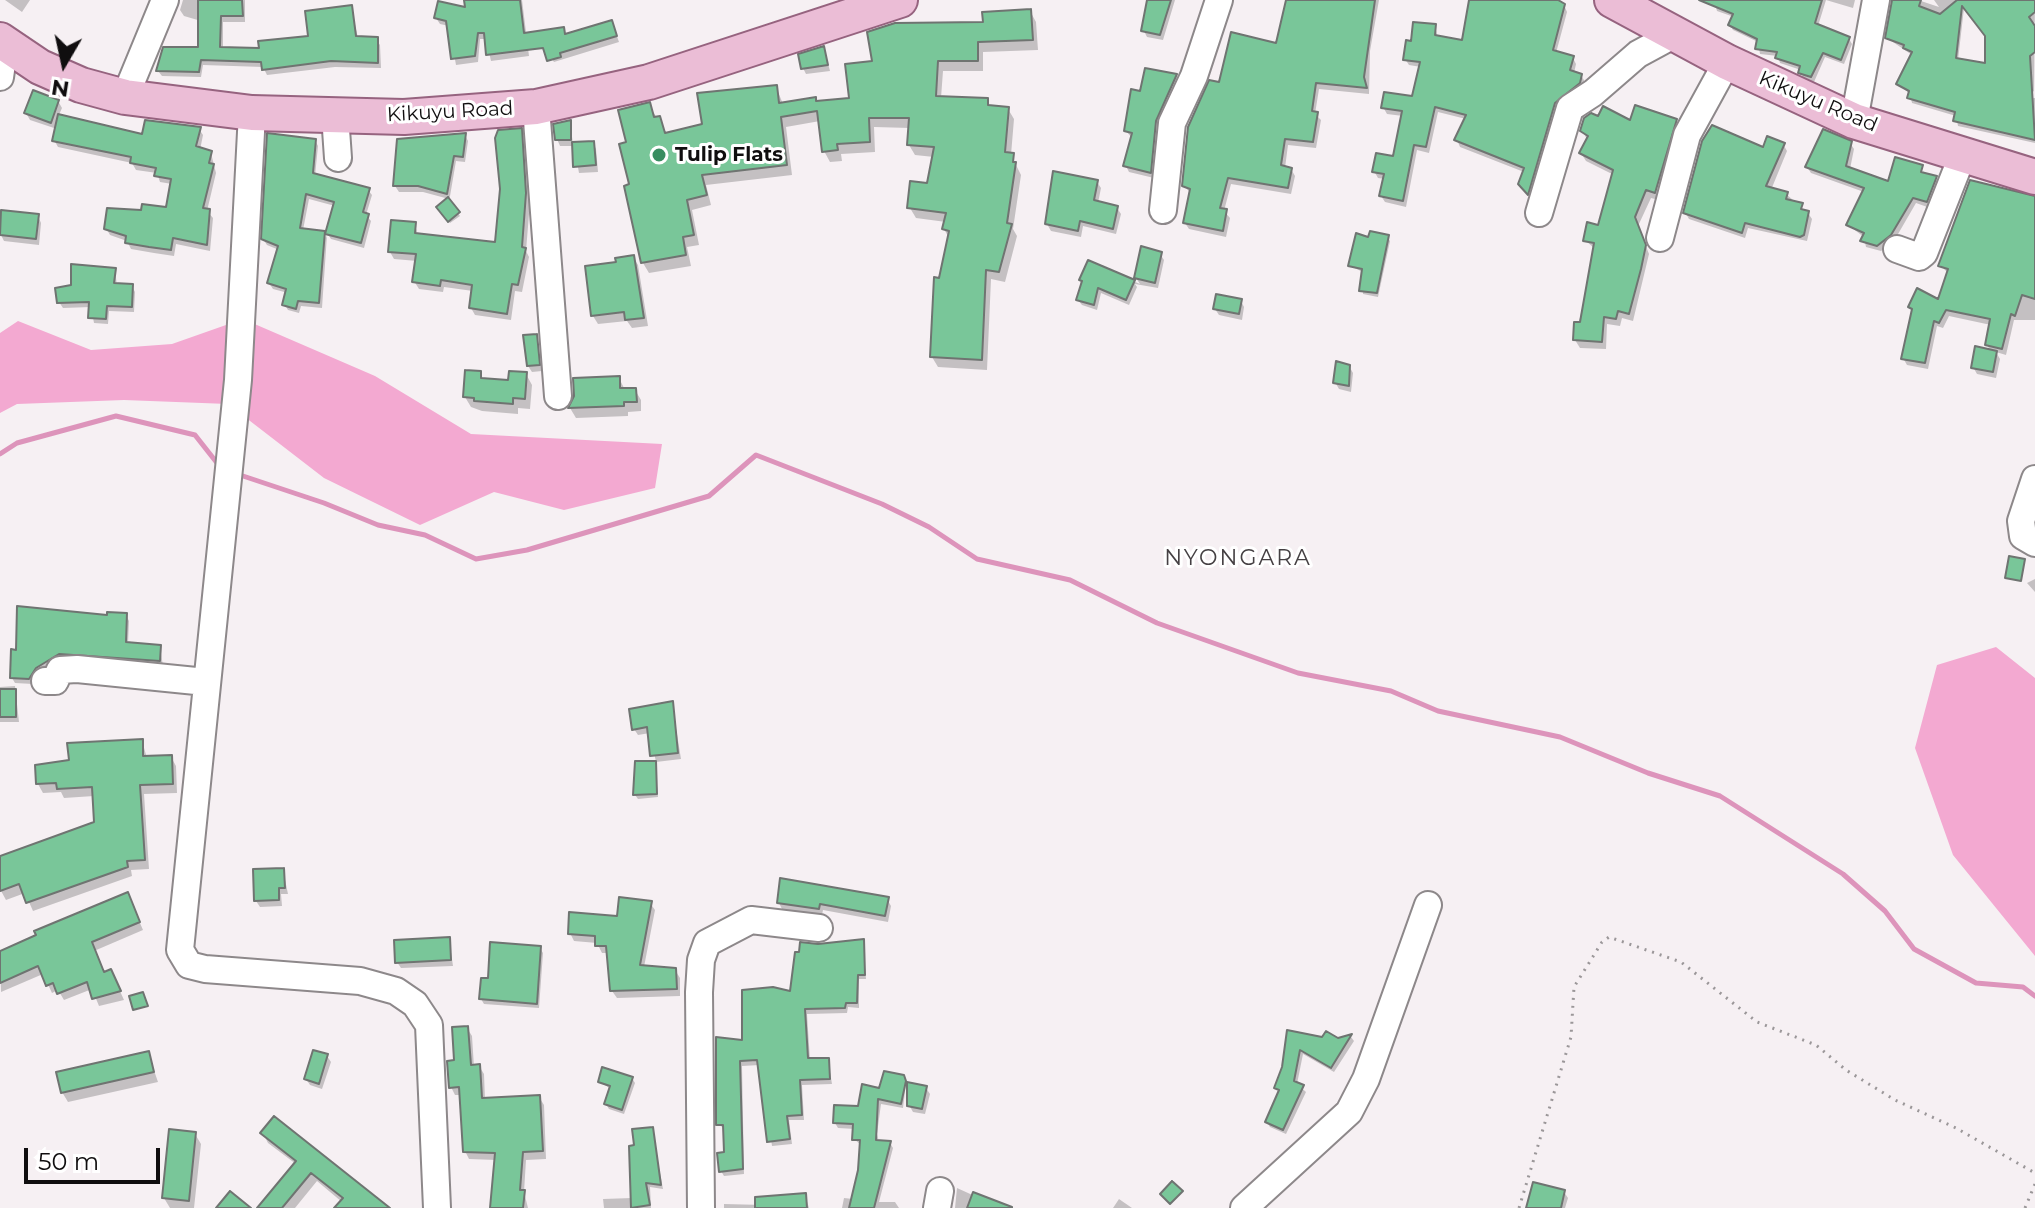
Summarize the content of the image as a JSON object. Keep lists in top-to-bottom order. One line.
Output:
{"streets":{"main road":["Kikuyu Road"]},"districts":["NYONGARA"],"places":["Tulip Flats"],"scale_bar":"50 m","north":"bottom"}
